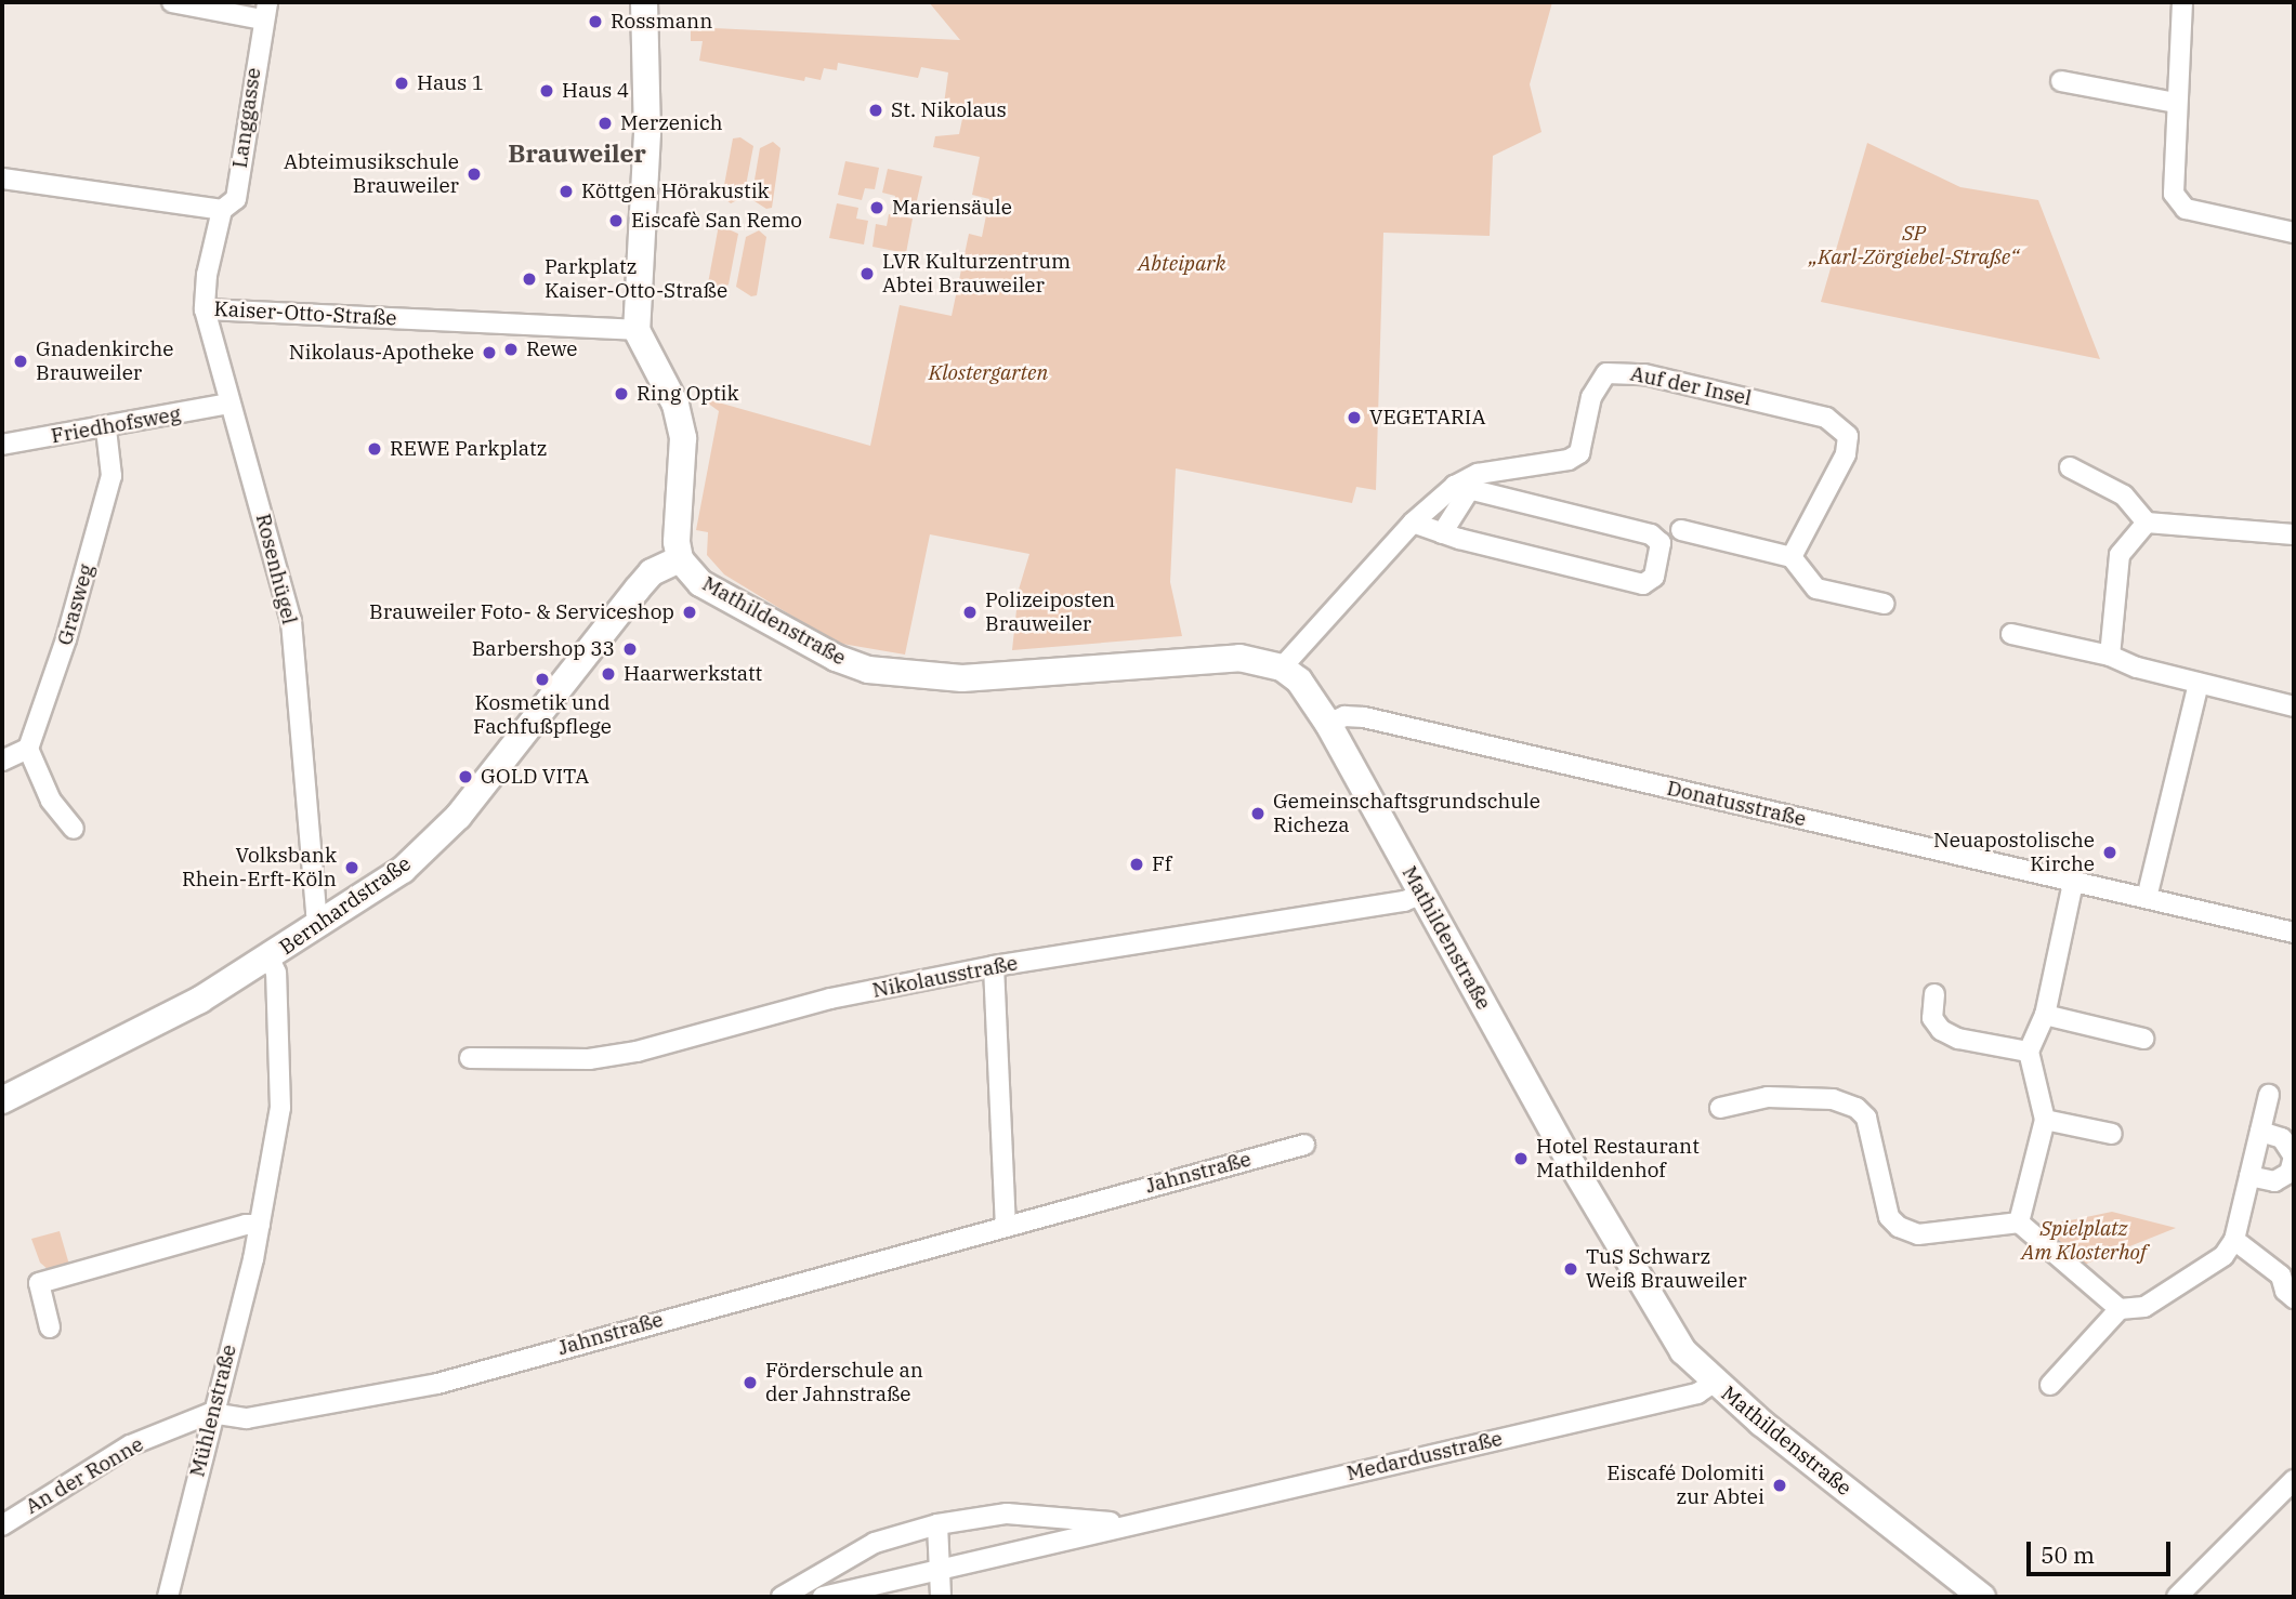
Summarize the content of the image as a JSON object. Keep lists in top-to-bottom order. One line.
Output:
{"streets":{"street":["Langgasse","Kaiser-Otto-Straße","Auf der Insel","Friedhofsweg","Rosenhügel","Grasweg","Mathildenstraße","Donatusstraße","Bernhardstraße","Nikolausstraße","Jahnstraße","Mühlenstraße","Medardusstraße","An der Ronne"]},"crossings":[["Langgasse","Kaiser-Otto-Straße"],["Kaiser-Otto-Straße","Rosenhügel"],["Auf der Insel","Mathildenstraße"],["Friedhofsweg","Rosenhügel"],["Friedhofsweg","Grasweg"],["Rosenhügel","Bernhardstraße"],["Mathildenstraße","Donatusstraße"],["Mathildenstraße","Bernhardstraße"],["Mathildenstraße","Nikolausstraße"],["Mathildenstraße","Medardusstraße"],["Bernhardstraße","Mühlenstraße"],["Jahnstraße","Mühlenstraße"],["Jahnstraße","An der Ronne"],["Mühlenstraße","An der Ronne"]],"districts":["Brauweiler"],"parks":["SP „Karl-Zörgiebel-Straße“","Abteipark","Klostergarten","Spielplatz Am Klosterhof"],"places":["Rossmann","Haus 1","Haus 4","St. Nikolaus","Merzenich","Abteimusikschule Brauweiler","Köttgen Hörakustik","Mariensäule","Eiscafè San Remo","LVR Kulturzentrum Abtei Brauweiler","Parkplatz Kaiser-Otto-Straße","Rewe","Nikolaus-Apotheke","Gnadenkirche Brauweiler","Ring Optik","VEGETARIA","REWE Parkplatz","Brauweiler Foto- & Serviceshop","Polizeiposten Brauweiler","Barbershop 33","Haarwerkstatt","Kosmetik und Fachfußpflege","GOLD VITA","Gemeinschaftsgrundschule Richeza","Neuapostolische Kirche","Ff","Volksbank Rhein-Erft-Köln","Hotel Restaurant Mathildenhof","TuS Schwarz Weiß Brauweiler","Förderschule an der Jahnstraße","Eiscafé Dolomiti zur Abtei"],"scale_bar":"50 m"}
